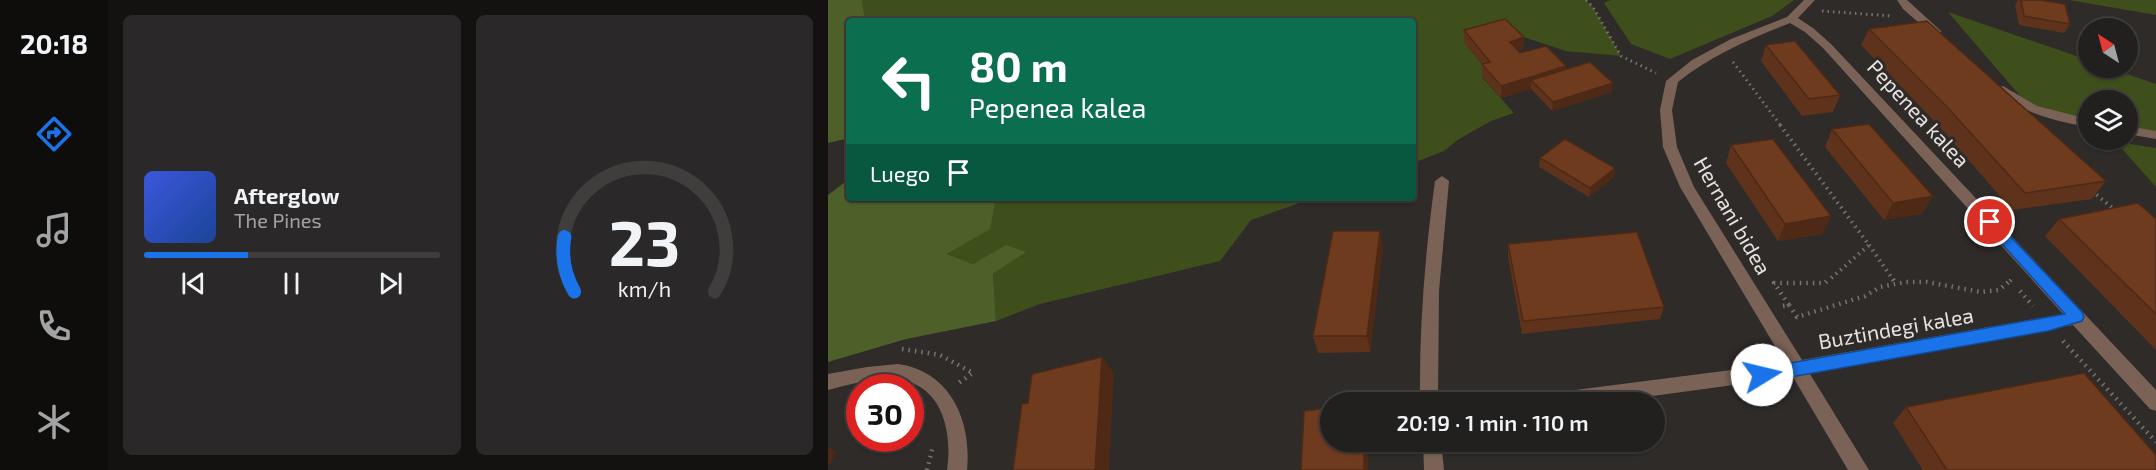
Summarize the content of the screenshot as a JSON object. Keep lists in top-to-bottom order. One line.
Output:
{"streets":{"street":["Pepenea kalea","Hernani bidea","Buztindegi kalea"]},"crossings":[["Pepenea kalea","Buztindegi kalea"],["Hernani bidea","Buztindegi kalea"]],"north":"top left","page":{"tabs":"20:18","turn":["80 m","Pepenea kalea"],"then":"Luego","song":["Afterglow","The Pines"],"limit":"30","trip":"20:19 · 1 min · 110 m","gauge":["23","km/h"]}}
